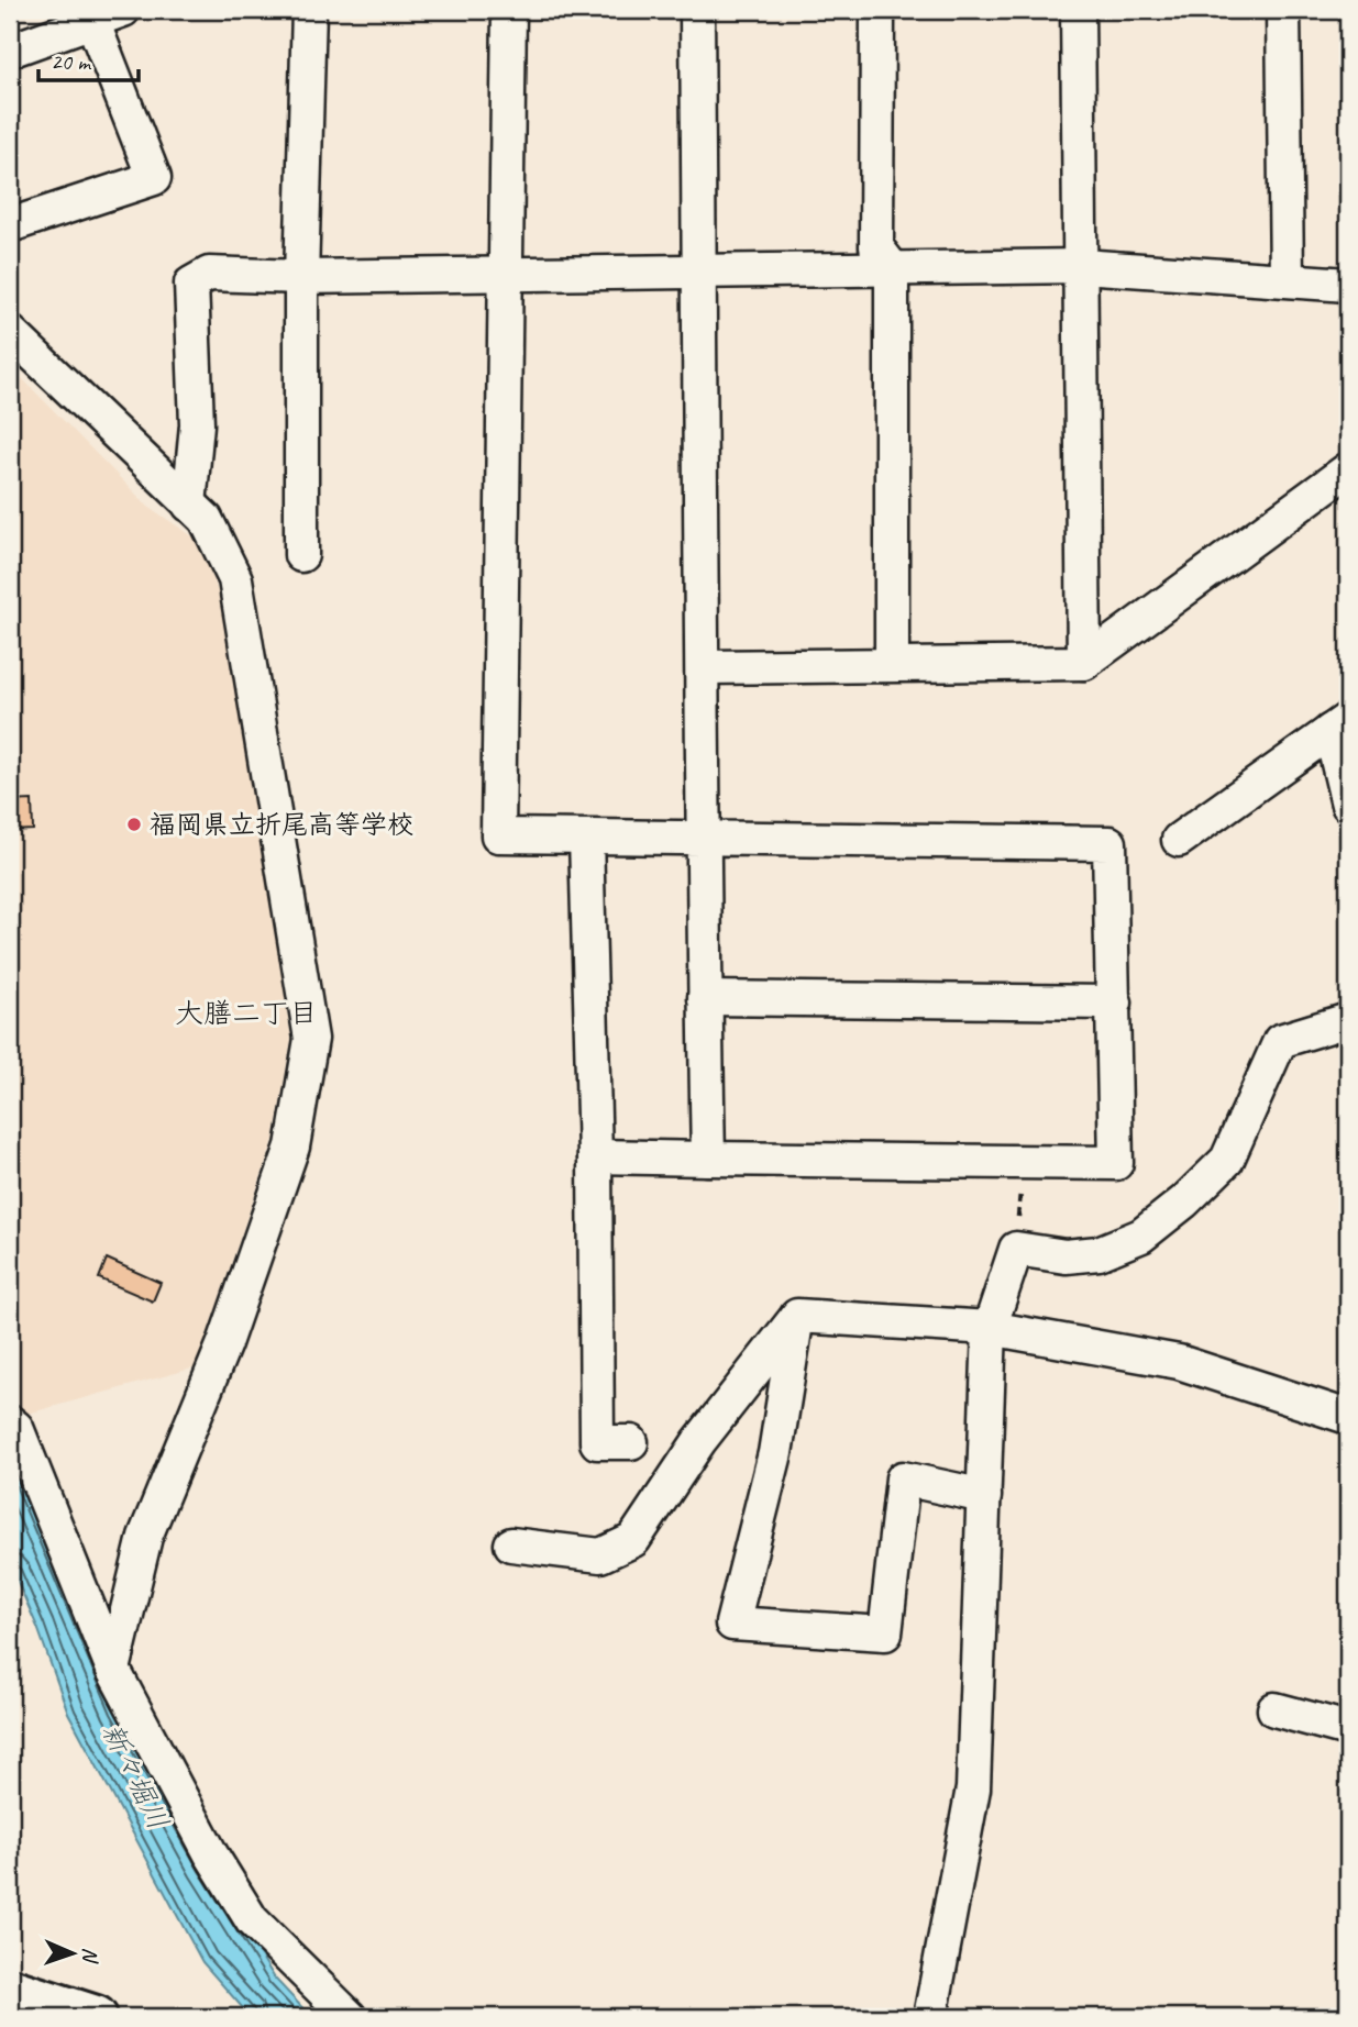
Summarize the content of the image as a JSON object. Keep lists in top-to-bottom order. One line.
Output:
{"districts":["大膳二丁目"],"water":["新々堀川"],"places":["福岡県立折尾高等学校"],"scale_bar":"20 m","north":"right"}
